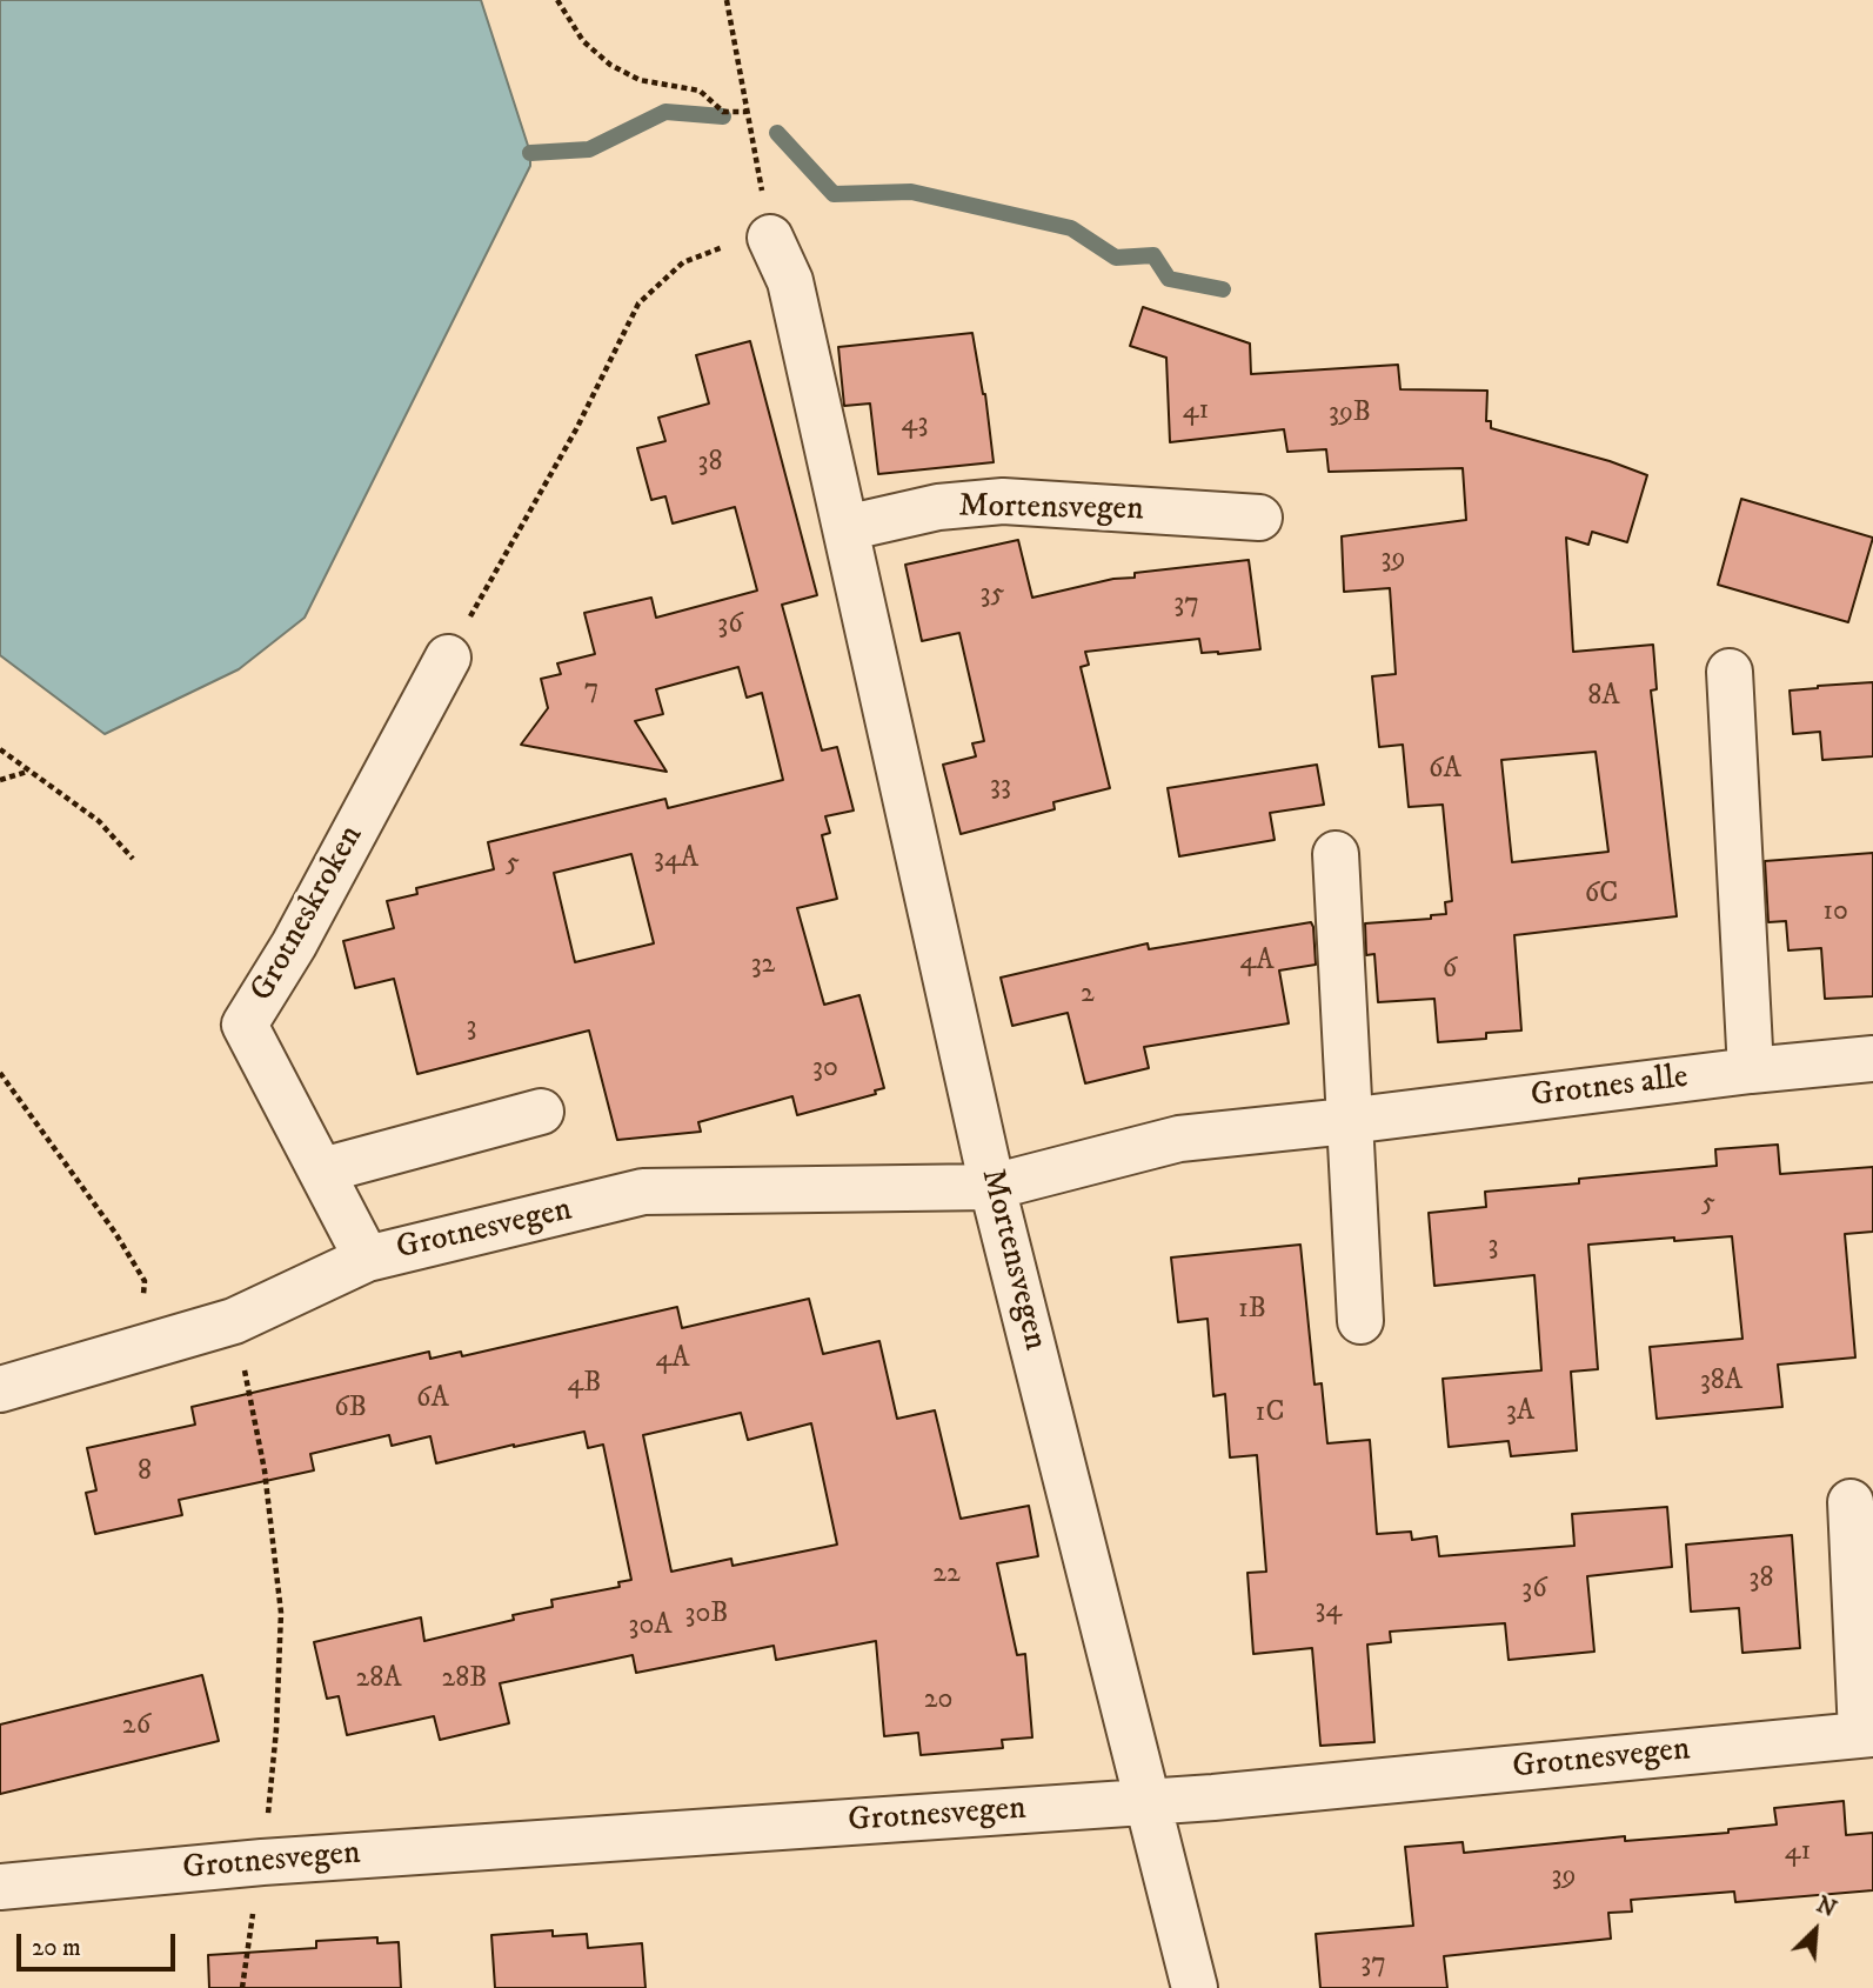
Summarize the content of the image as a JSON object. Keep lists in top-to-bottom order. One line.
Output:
{"streets":{"street":["Mortensvegen","Grotneskroken","Grotnes alle","Grotnesvegen"]},"crossings":[["Mortensvegen","Grotnes alle"],["Mortensvegen","Grotnesvegen"],["Grotneskroken","Grotnesvegen"],["Grotnes alle","Grotnesvegen"]],"house_numbers":["41","39B","43","38","39","35","37","36","7","8A","6A","33","34A","5","6C","10","4A","32","6","2","3","30","5","3","1B","4A","38A","4B","6A","6B","3A","1C","8","22","38","36","34","30B","30A","28A","28B","20","26","41","39","37"],"scale_bar":"20 m","north":"top right"}
